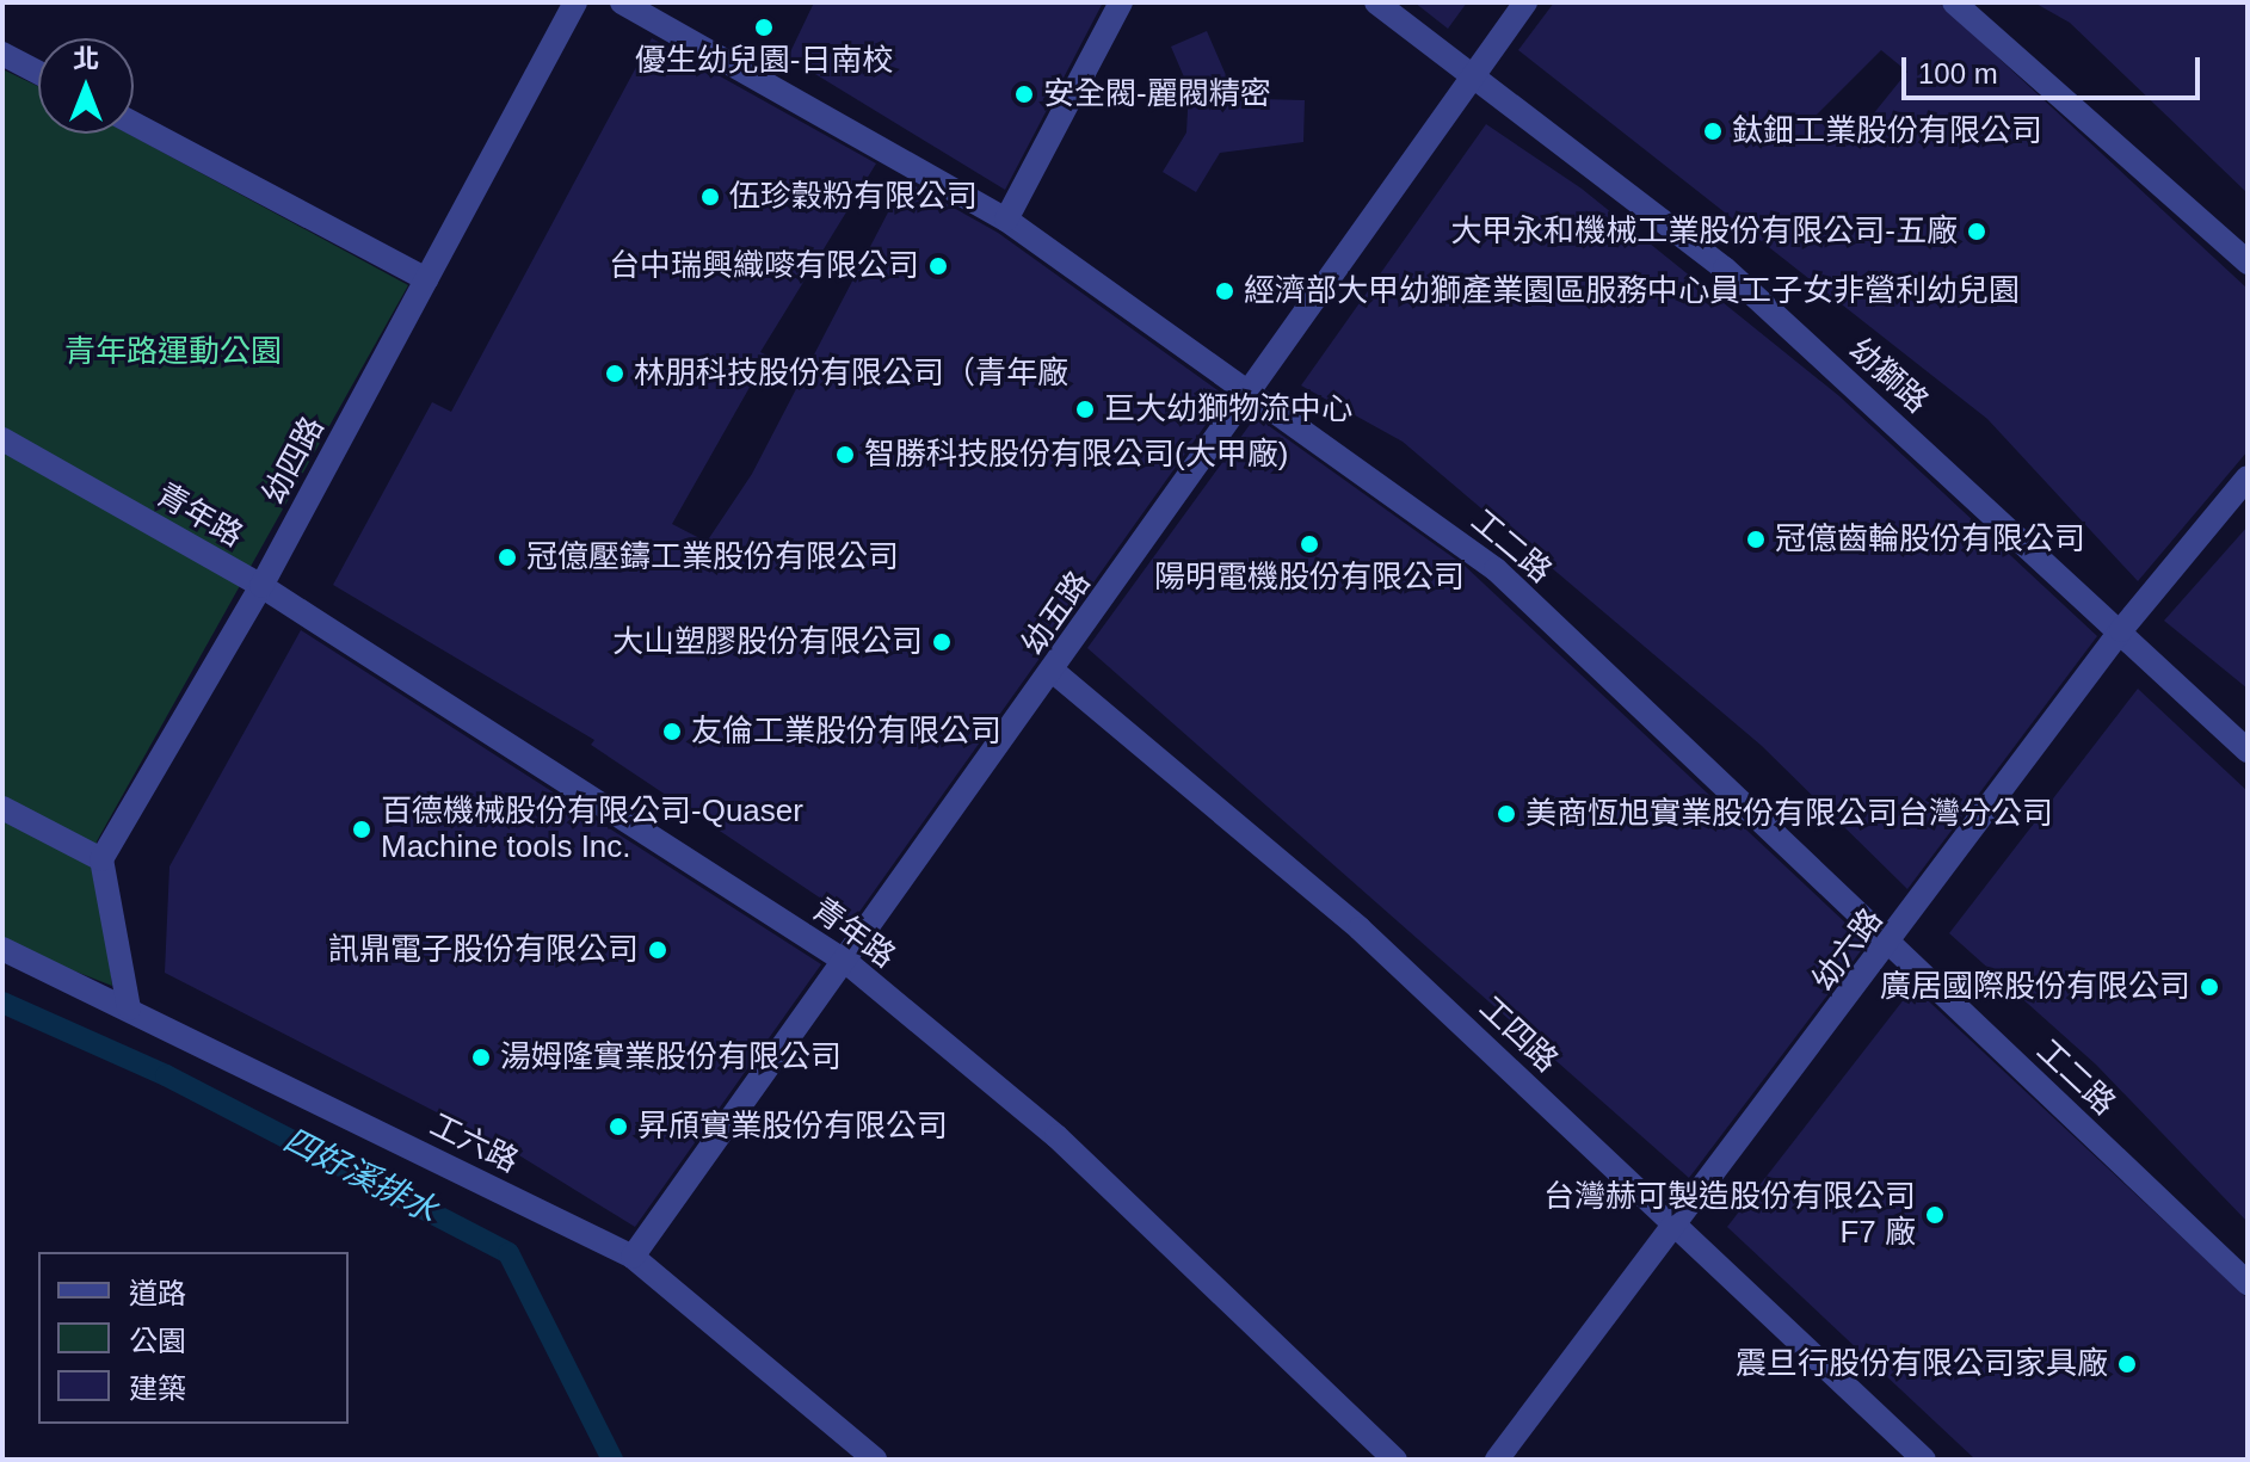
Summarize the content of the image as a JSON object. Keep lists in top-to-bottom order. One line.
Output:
{"streets":{"street":["幼獅路","幼四路","青年路","工二路","幼五路","幼六路","工四路","工六路"]},"crossings":[["幼獅路","幼五路"],["幼獅路","幼六路"],["幼四路","青年路"],["青年路","幼五路"],["工二路","幼五路"],["工二路","幼六路"],["幼五路","工四路"],["幼五路","工六路"],["幼六路","工四路"]],"water":["四好溪排水"],"parks":["青年路運動公園"],"places":["優生幼兒園-日南校","安全閥-麗閥精密","鈦鈿工業股份有限公司","伍珍穀粉有限公司","大甲永和機械工業股份有限公司-五廠","台中瑞興織嘜有限公司","經濟部大甲幼獅產業園區服務中心員工子女非營利幼兒園","林朋科技股份有限公司（青年廠","巨大幼獅物流中心","智勝科技股份有限公司(大甲廠)","冠億齒輪股份有限公司","陽明電機股份有限公司","冠億壓鑄工業股份有限公司","大山塑膠股份有限公司","友倫工業股份有限公司","美商恆旭實業股份有限公司台灣分公司","百德機械股份有限公司-Quaser Machine tools Inc.","訊鼎電子股份有限公司","廣居國際股份有限公司","湯姆隆實業股份有限公司","昇頎實業股份有限公司","台灣赫可製造股份有限公司 F7 廠","震旦行股份有限公司家具廠"],"legend":["道路","公園","建築"],"scale_bar":"100 m","north":"top"}
